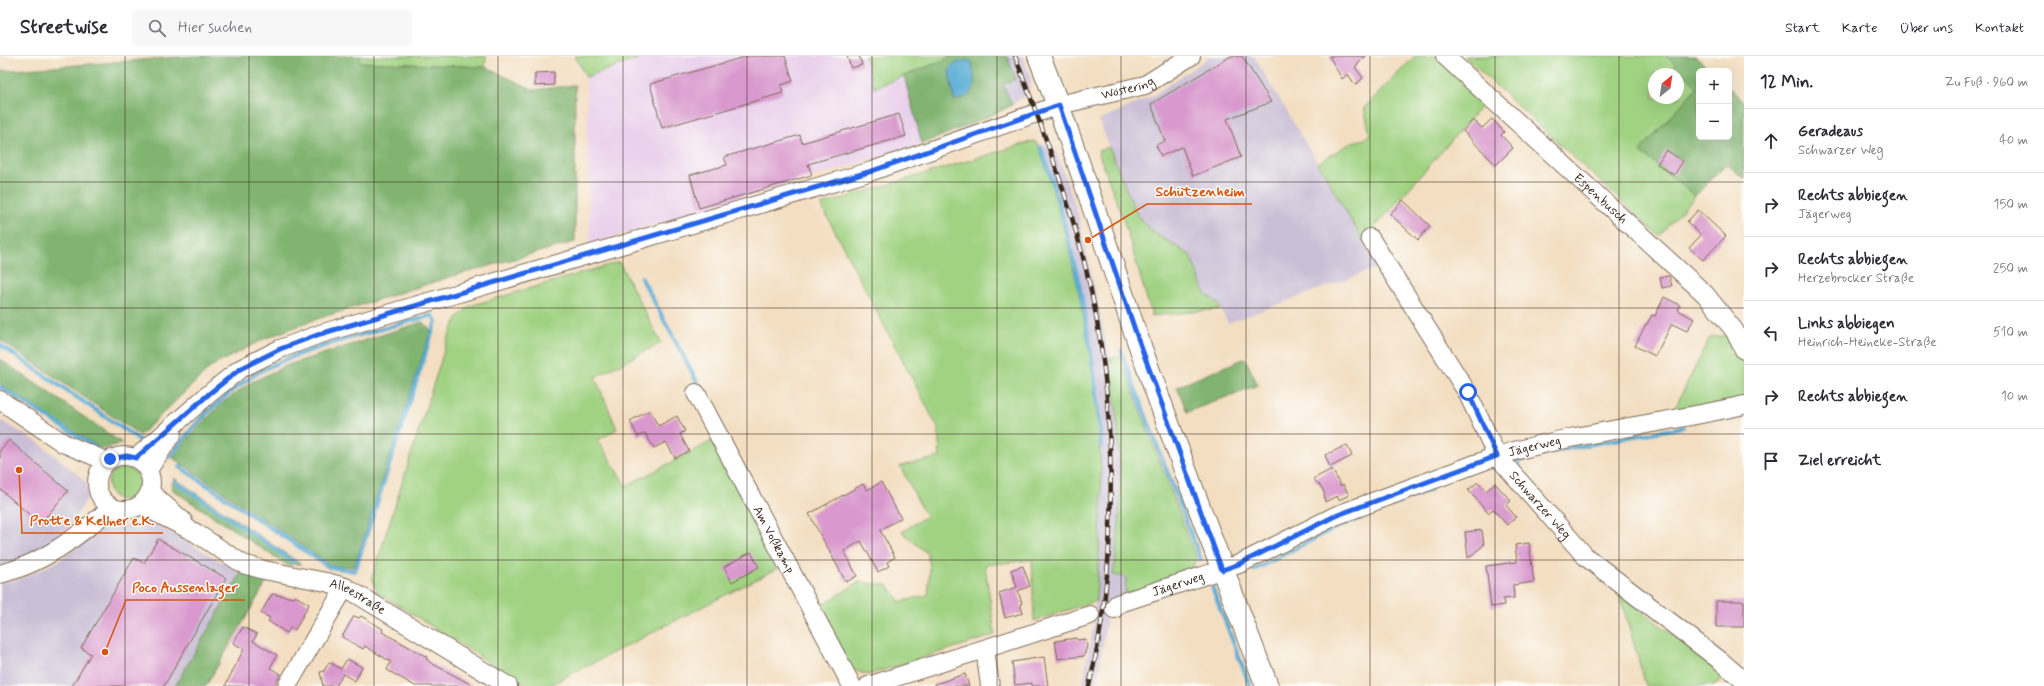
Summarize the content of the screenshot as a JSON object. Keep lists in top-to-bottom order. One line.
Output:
{"streets":{"street":["Wöstering","Espenbusch","Jägerweg","Schwarzer Weg","Am Voßkamp","Alleestraße"]},"crossings":[["Wöstering","Alleestraße"],["Jägerweg","Schwarzer Weg"]],"places":["Schützenheim","Protte & Kellner e.K.","Poco Aussenlager"],"north":"top right","page":{"header":"Streetwise","search":"Hier suchen","nav":["Start","Karte","Über uns","Kontakt"],"heading":["12 Min.","Zu Fuß · 960 m"],"map_buttons":["+","−"],"list":[["Geradeaus","Schwarzer Weg","40 m"],["Rechts abbiegen","Jägerweg","150 m"],["Rechts abbiegen","Herzebrocker Straße","250 m"],["Links abbiegen","Heinrich-Heineke-Straße","510 m"],["Rechts abbiegen","10 m"],"Ziel erreicht"]}}
